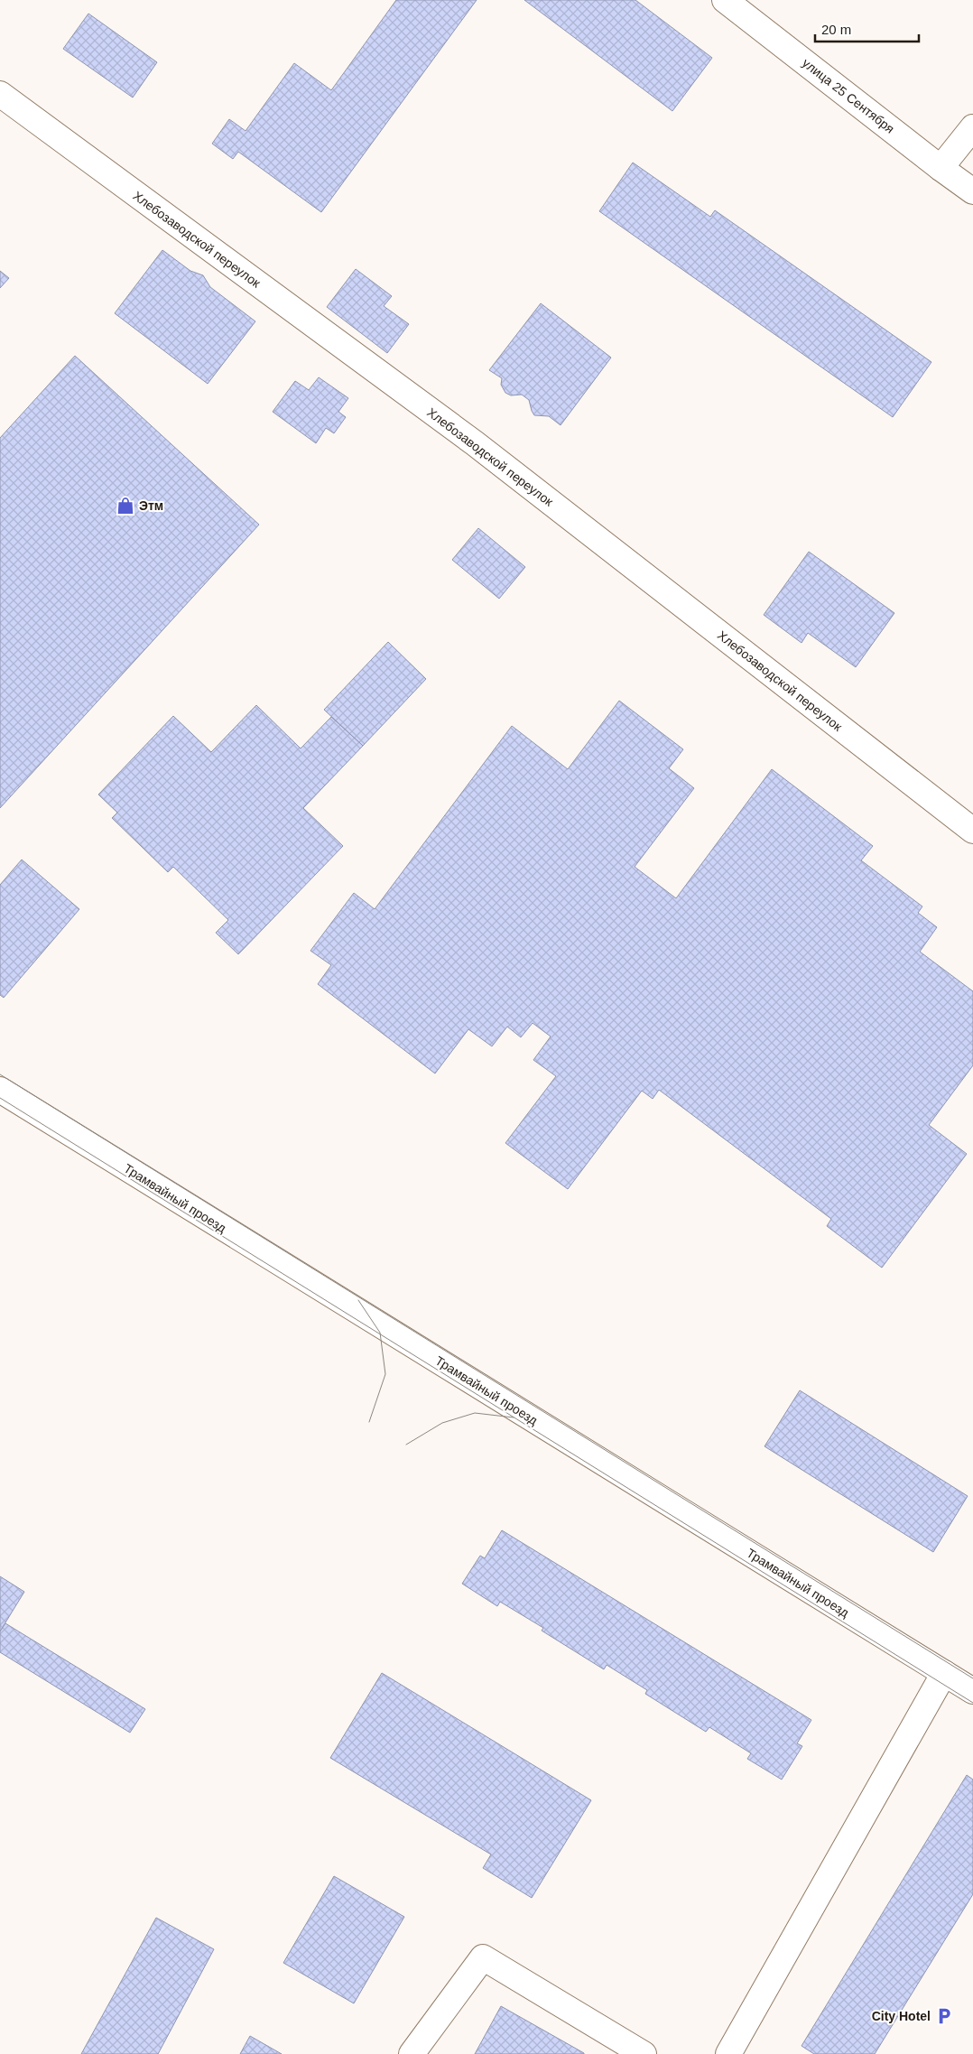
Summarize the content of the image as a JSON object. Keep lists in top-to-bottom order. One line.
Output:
{"streets":{"street":["улица 25 Сентября","Хлебозаводской переулок","Трамвайный проезд"]},"places":{"shop":["Этм"],"parking":["City Hotel"]},"scale_bar":"20 m"}
